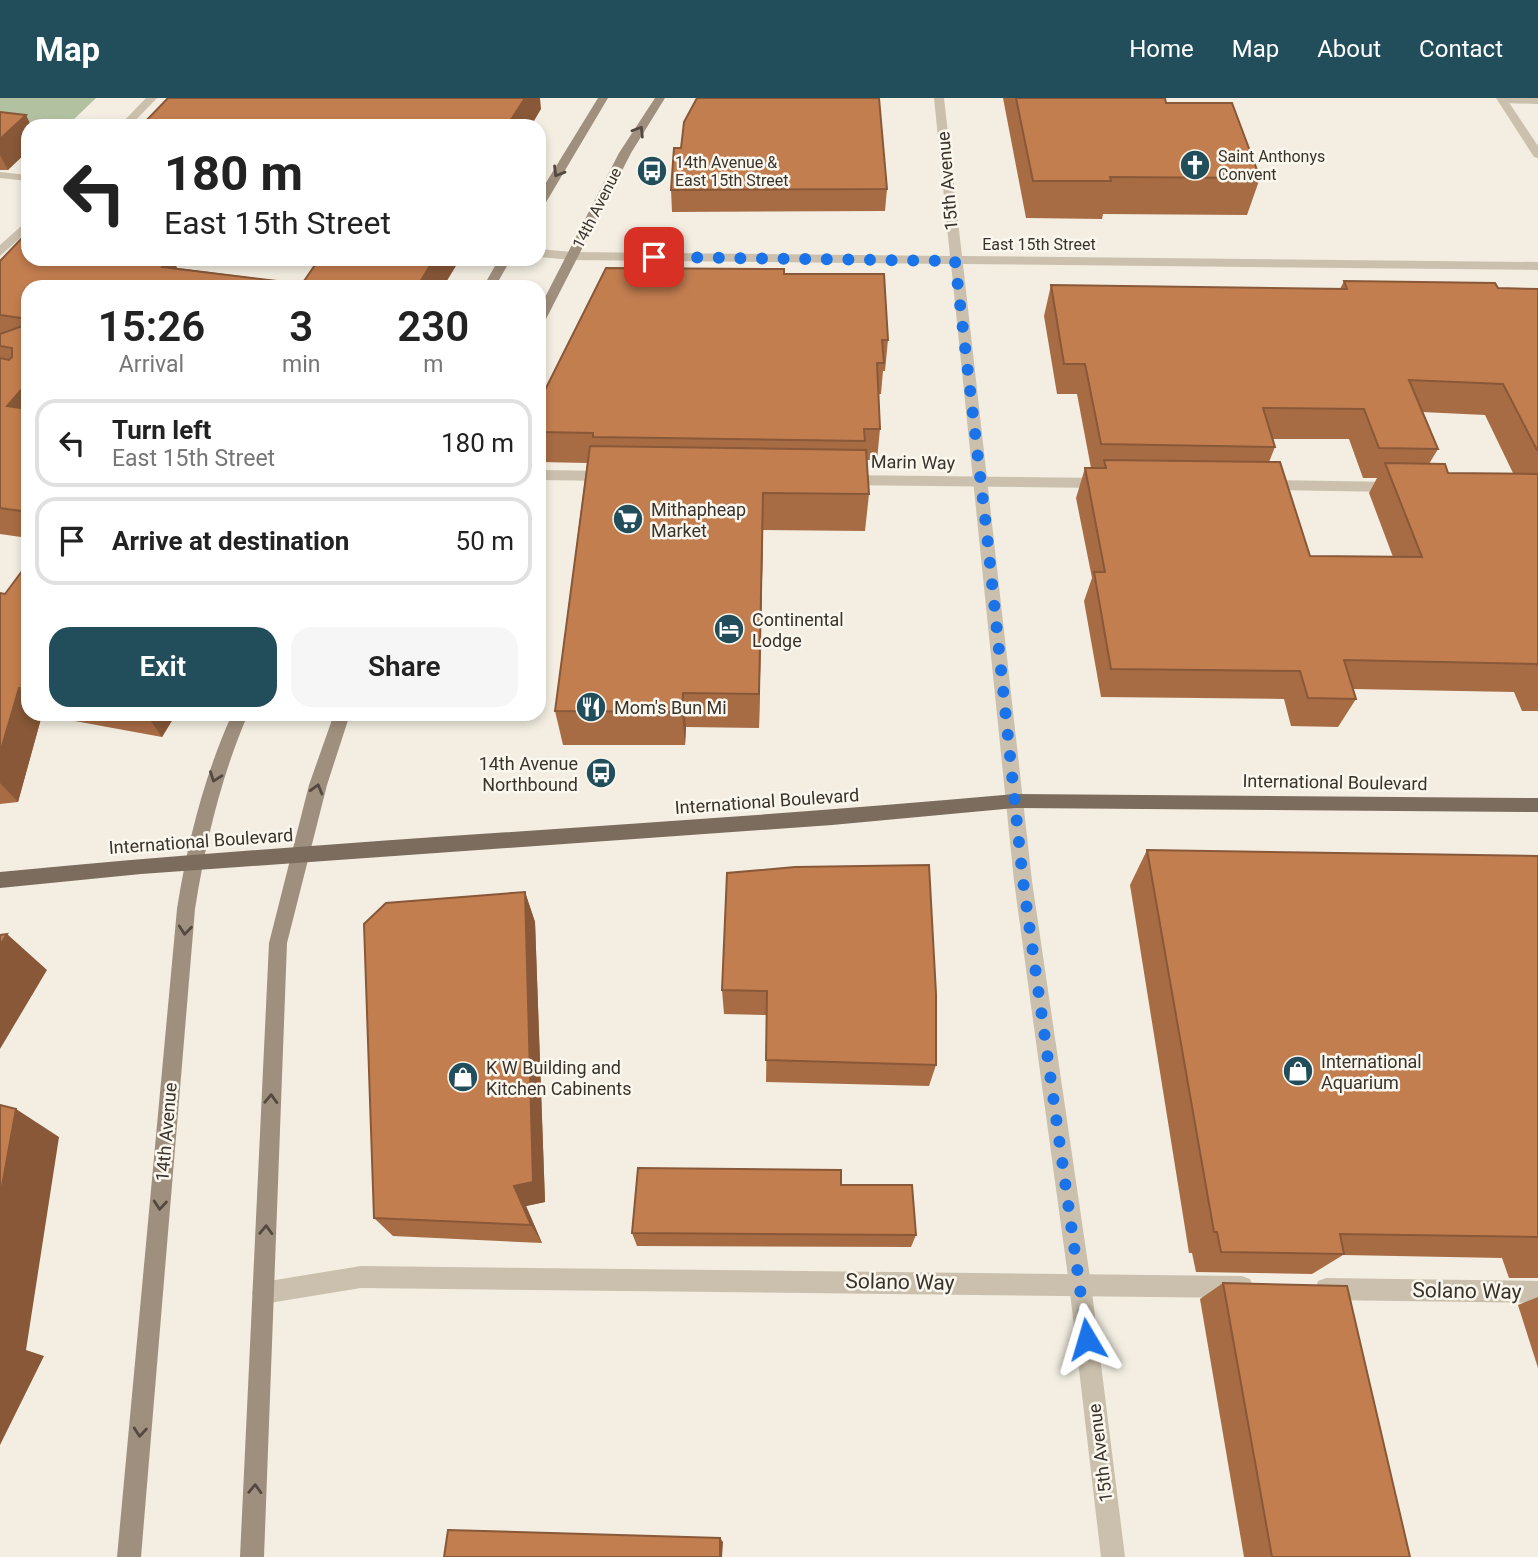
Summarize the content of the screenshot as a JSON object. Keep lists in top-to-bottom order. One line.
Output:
{"streets":{"main road":["14th Avenue","International Boulevard"],"street":["15th Avenue","East 15th Street","Marin Way","Solano Way"]},"crossings":[["15th Avenue","East 15th Street"],["15th Avenue","Marin Way"],["15th Avenue","International Boulevard"],["15th Avenue","Solano Way"],["14th Avenue","East 15th Street"],["14th Avenue","International Boulevard"]],"places":{"church":["Saint Anthonys Convent"],"bus stop":["14th Avenue & East 15th Street","14th Avenue Northbound"],"supermarket":["Mithapheap Market"],"hotel":["Continental Lodge"],"restaurant":["Mom's Bun Mi"],"shop":["International Aquarium","K W Building and Kitchen Cabinents"]},"page":{"header":"Map","nav":["Home","Map","About","Contact"],"turn":["180 m","East 15th Street"],"eta":["15:26","Arrival","3","min","230","m"],"list":[{"name":"Turn left","note":"East 15th Street","value":"180 m"},{"name":"Arrive at destination","value":"50 m"}],"buttons":["Exit","Share"]}}
